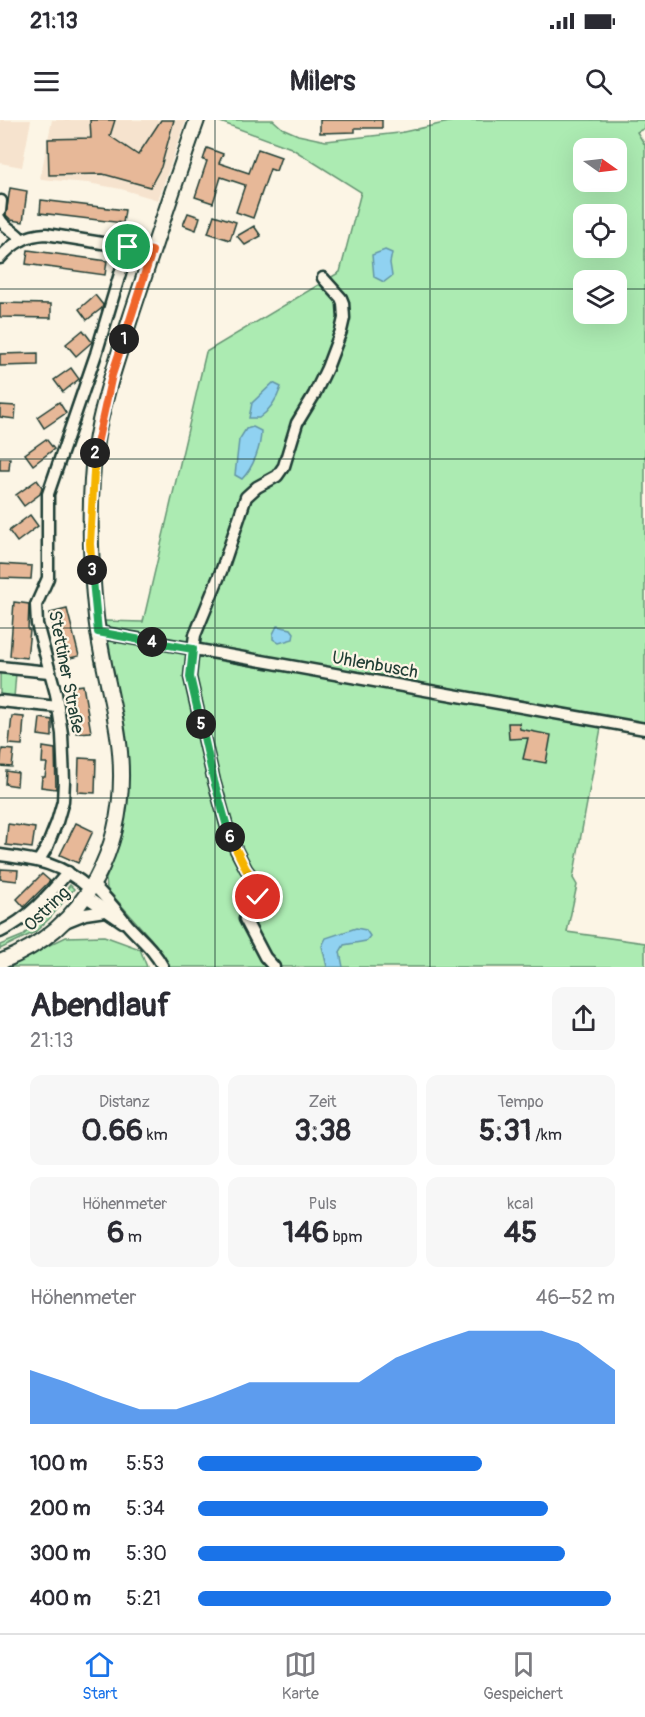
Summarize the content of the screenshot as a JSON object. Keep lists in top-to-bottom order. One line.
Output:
{"streets":{"main road":["Ostring"],"street":["Uhlenbusch","Stettiner Straße"]},"crossings":[["Uhlenbusch","Ostring"]],"north":"right","page":{"status":"21:13","header":"Milers","pins":["1","2","3","4","5","6"],"heading":["Abendlauf","21:13"],"stats":[["Distanz","0.66 km"],["Zeit","3:38"],["Tempo","5:31 /km"],["Höhenmeter","6 m"],["Puls","146 bpm"],["kcal","45"]],"chart":["Höhenmeter","46–52 m"],"list":[{"name":"100 m","note":"5:53"},{"name":"200 m","note":"5:34"},{"name":"300 m","note":"5:30"},{"name":"400 m","note":"5:21"}],"tabs":["Start","Karte","Gespeichert"]}}
